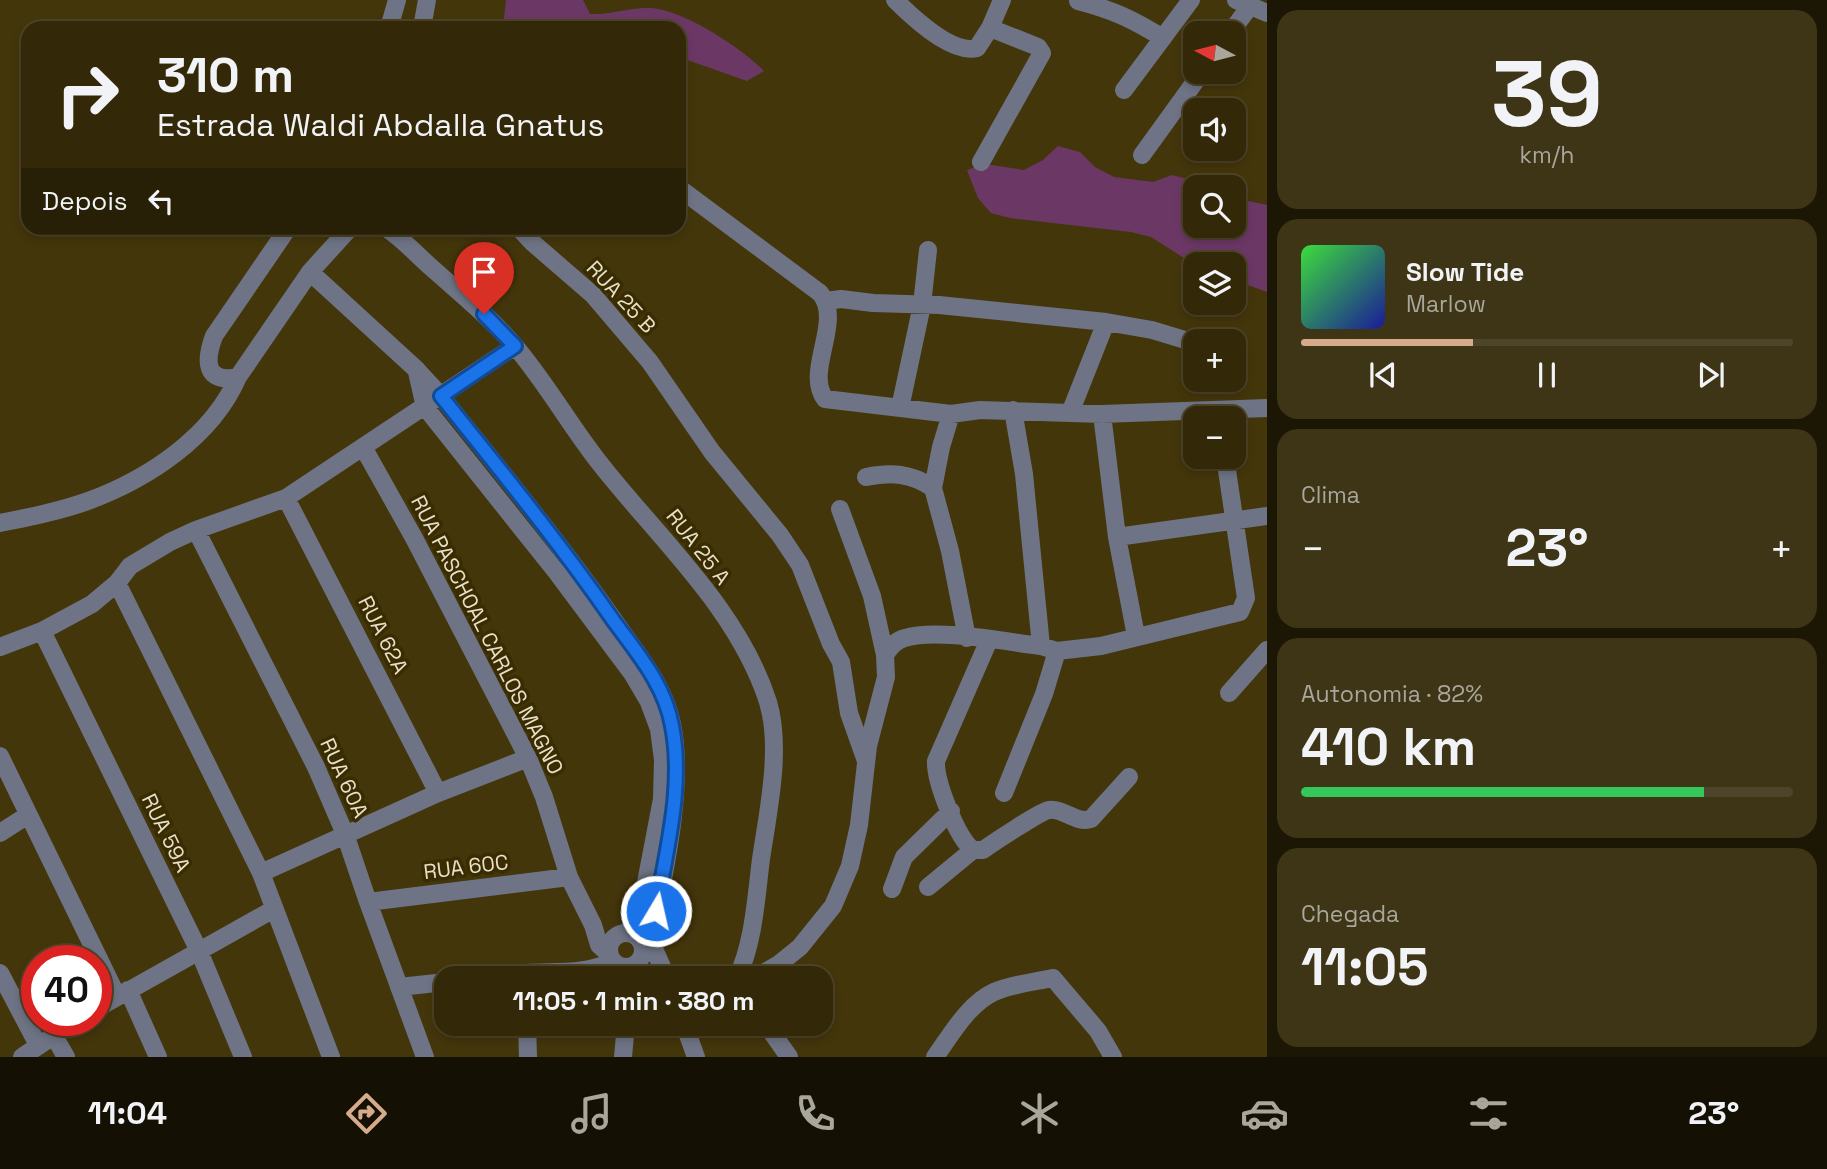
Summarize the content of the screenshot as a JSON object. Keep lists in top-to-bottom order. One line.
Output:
{"streets":{"street":["RUA 25 B","RUA 25 A","RUA 62A","RUA PASCHOAL CARLOS MAGNO","RUA 60A","RUA 59A","RUA 60C"]},"crossings":[["RUA PASCHOAL CARLOS MAGNO","RUA 60C"],["RUA 60A","RUA 60C"]],"north":"left","page":{"tile":[["39","km/h"],"Clima",["Autonomia · 82%","410 km"],["Chegada","11:05"]],"map_buttons":["+","−"],"turn":["310 m","Estrada Waldi Abdalla Gnatus"],"then":"Depois","song":["Slow Tide","Marlow"],"heat":["−","23°","+"],"limit":"40","trip":"11:05 · 1 min · 380 m","tabs":["11:04","23°"]}}
